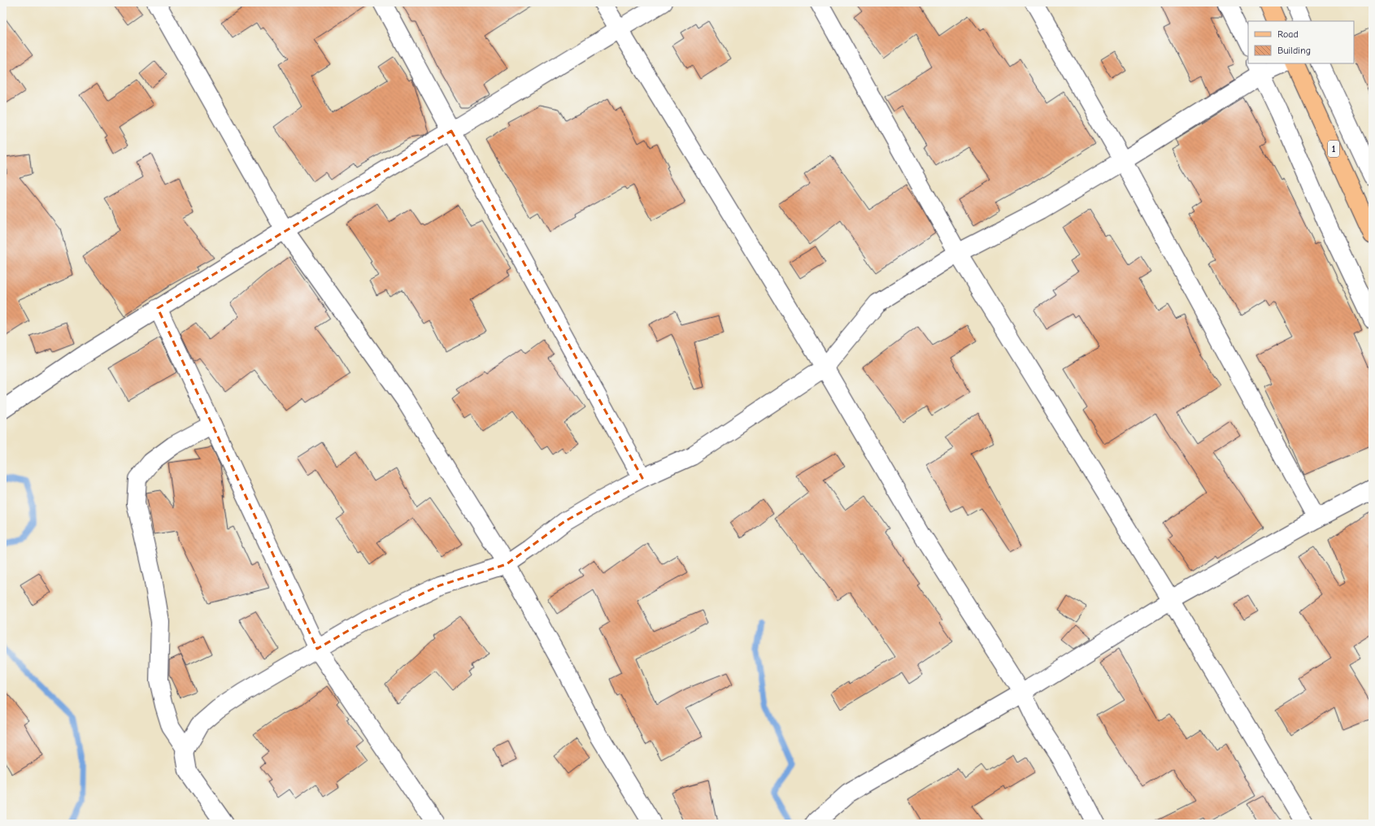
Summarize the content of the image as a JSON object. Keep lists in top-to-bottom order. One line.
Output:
{"streets":{"main road":["1"]},"legend":["Road","Building"]}
